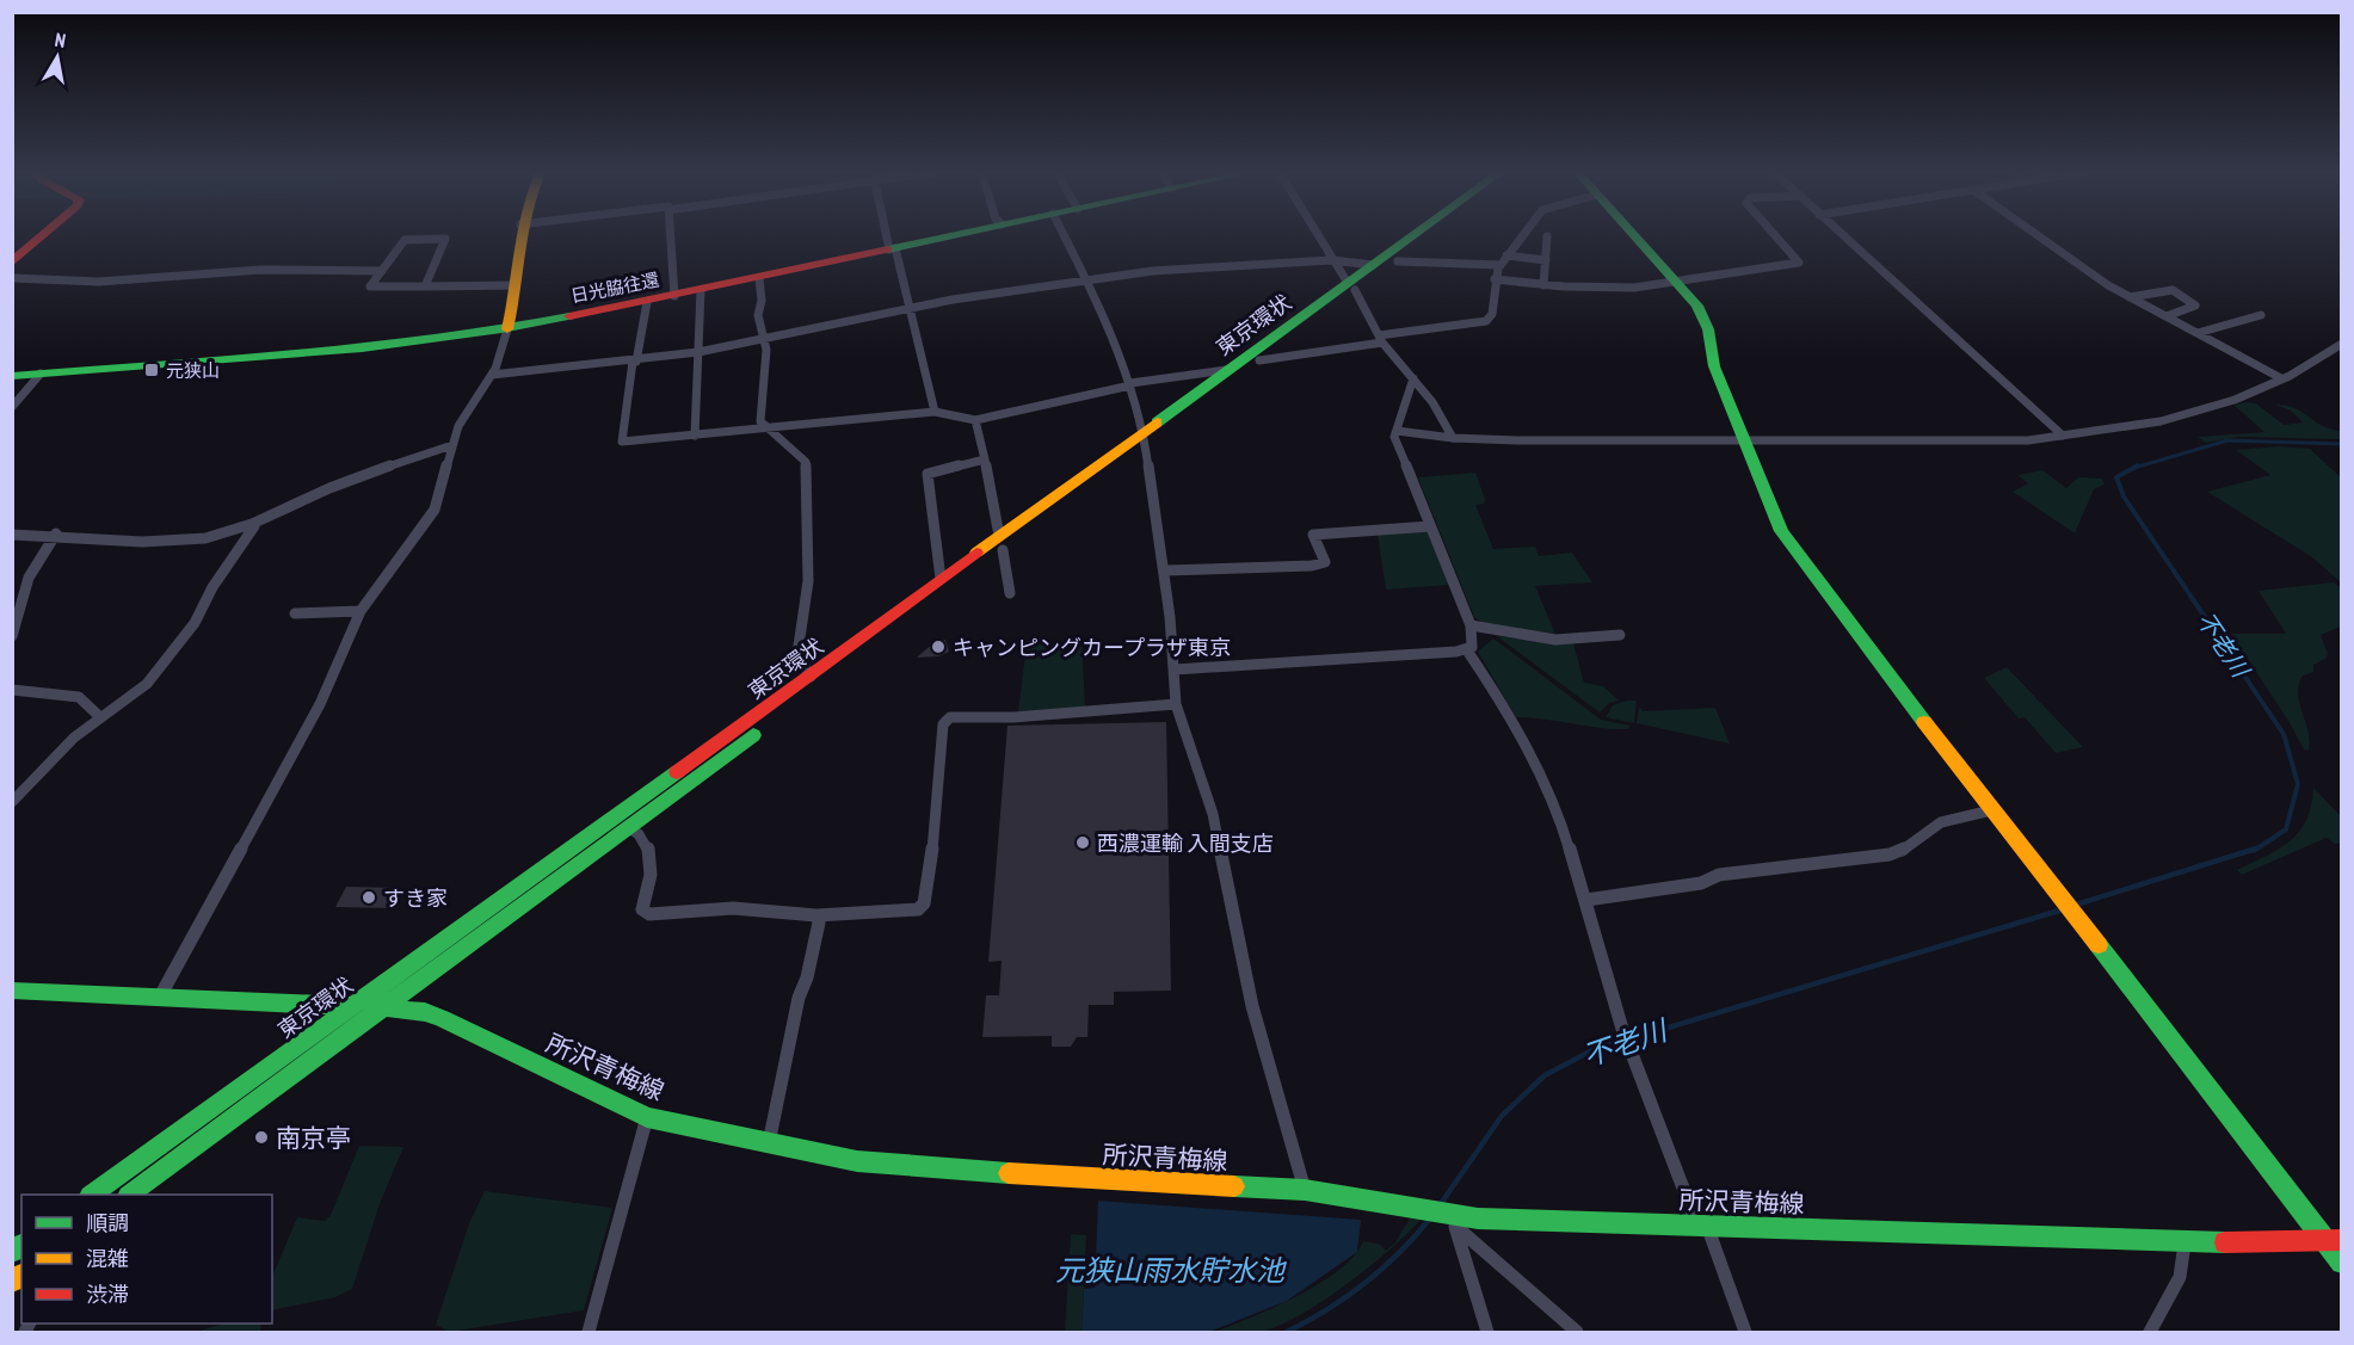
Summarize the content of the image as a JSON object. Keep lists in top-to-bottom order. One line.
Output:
{"streets":{"main road":["日光脇往還","東京環状","所沢青梅線"]},"crossings":[["東京環状","所沢青梅線"]],"water":["不老川","元狭山雨水貯水池"],"places":{"transit":["元狭山"],"other":["キャンピングカープラザ東京","西濃運輸 入間支店","すき家","南京亭"]},"legend":["順調","混雑","渋滞"],"north":"top"}
